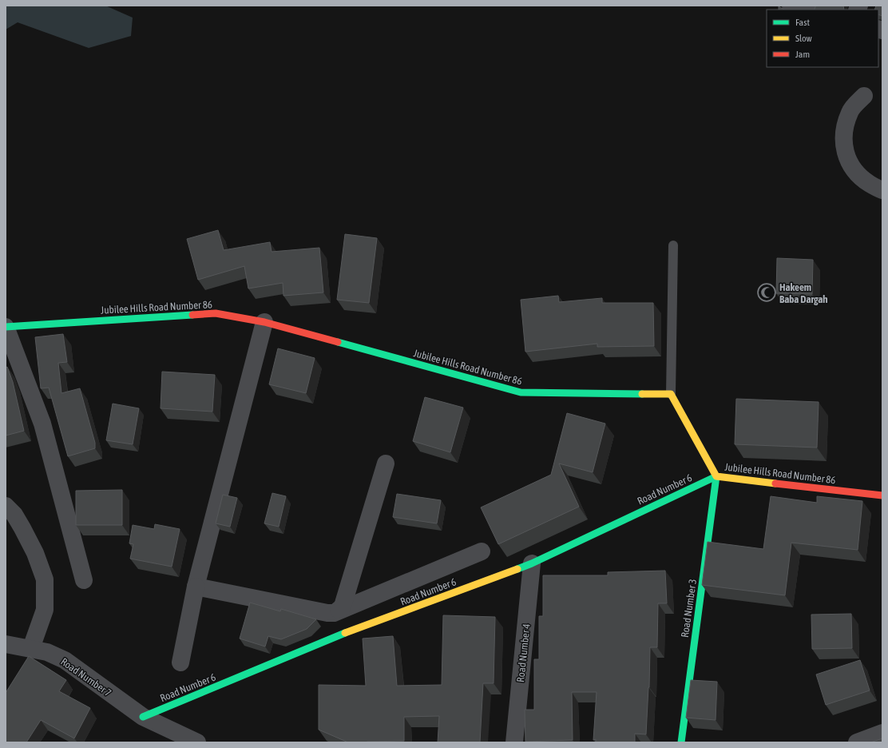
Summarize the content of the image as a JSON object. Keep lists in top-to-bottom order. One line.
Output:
{"streets":{"street":["Jubilee Hills Road Number 86","Road Number 6","Road Number 3","Road Number 4","Road Number 7"]},"crossings":[["Jubilee Hills Road Number 86","Road Number 6"],["Jubilee Hills Road Number 86","Road Number 3"],["Road Number 6","Road Number 3"],["Road Number 6","Road Number 4"],["Road Number 6","Road Number 7"]],"places":{"mosque":["Hakeem Baba Dargah"]},"legend":["Fast","Slow","Jam"]}
